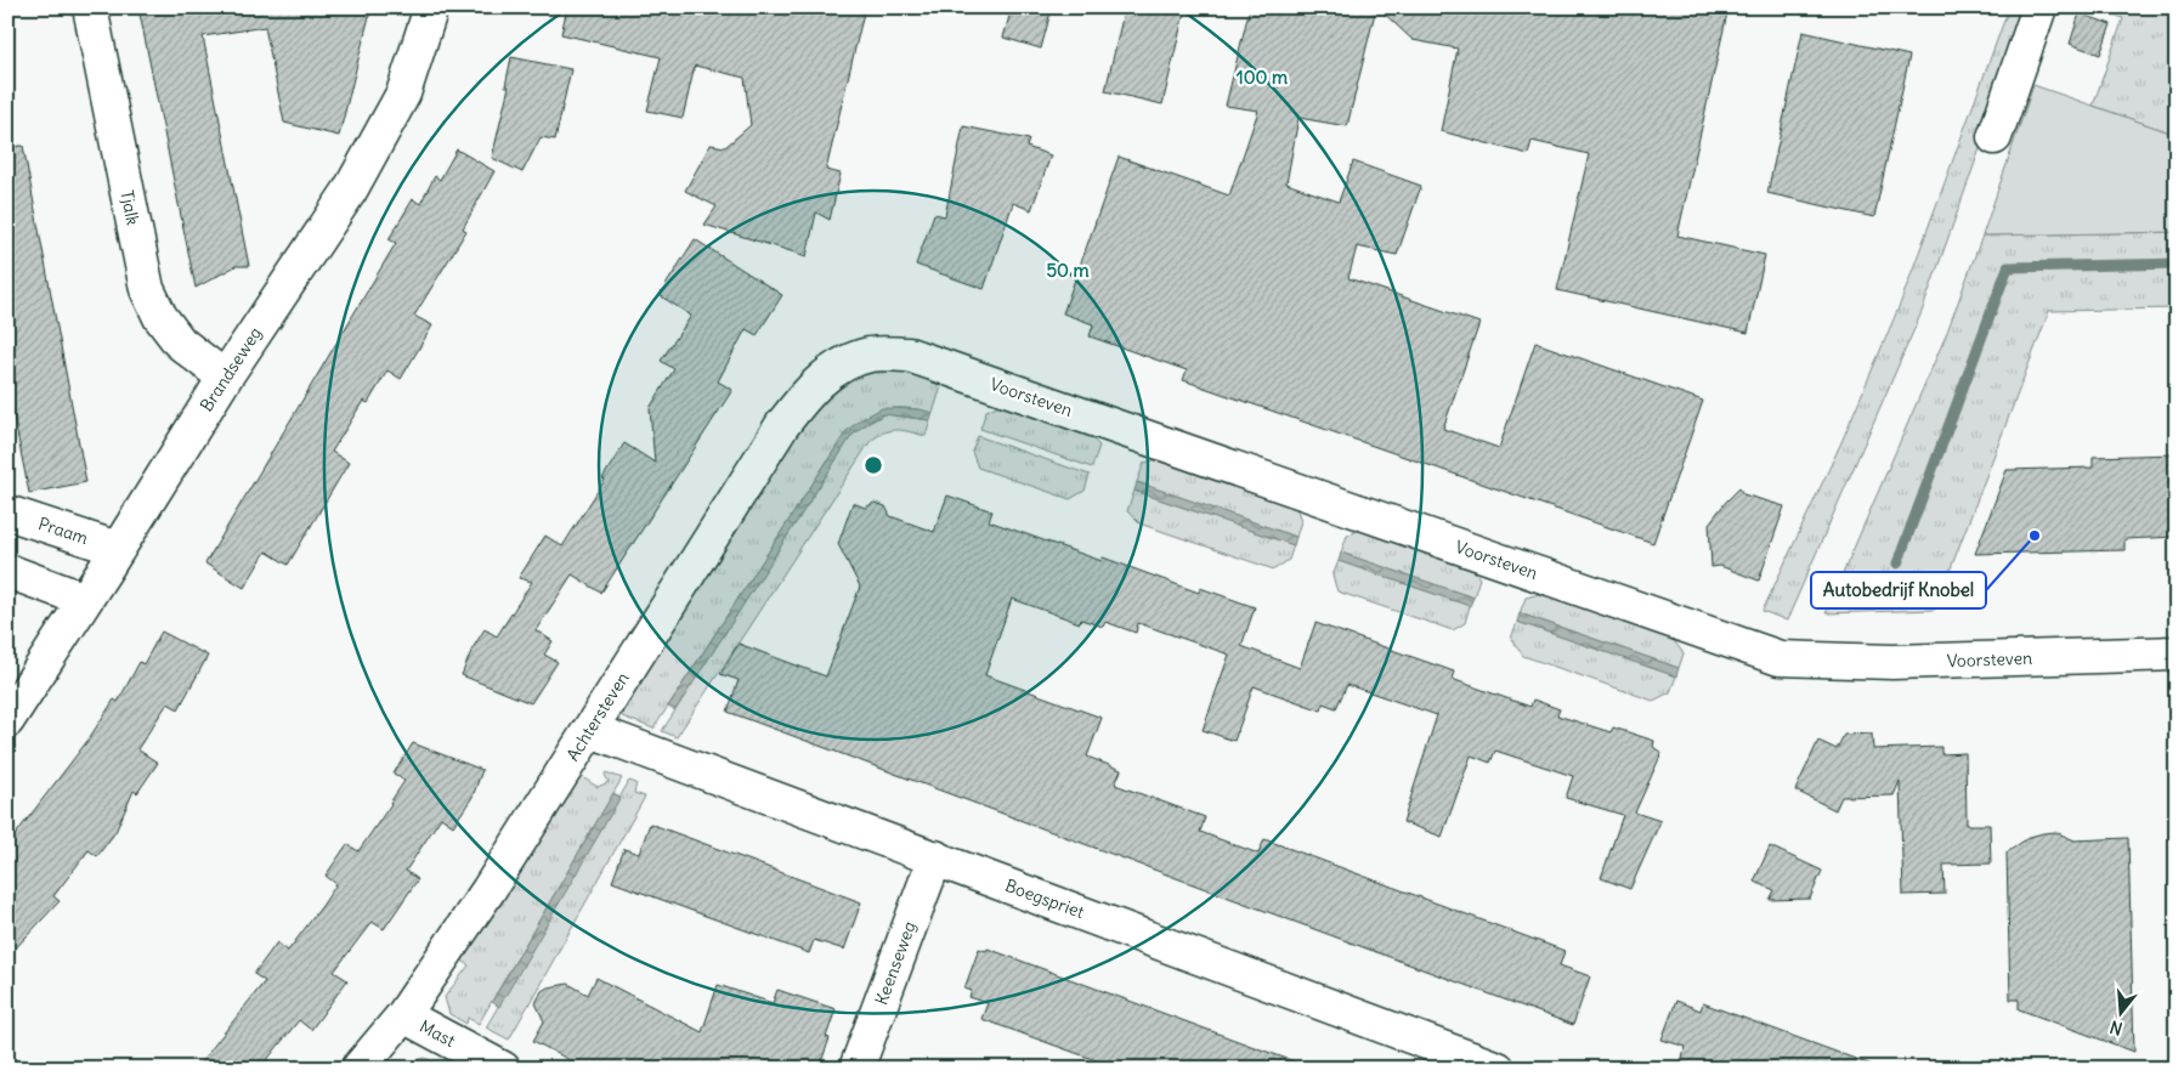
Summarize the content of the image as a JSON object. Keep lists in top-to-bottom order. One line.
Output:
{"streets":{"street":["Tjalk","Brandseweg","Voorsteven","Praam","Achtersteven","Boegspriet","Keenseweg","Mast"]},"crossings":[["Tjalk","Brandseweg"],["Brandseweg","Praam"],["Voorsteven","Achtersteven"],["Achtersteven","Boegspriet"],["Achtersteven","Mast"],["Boegspriet","Keenseweg"]],"places":["Autobedrijf Knobel"],"north":"bottom","rings":["100 m","50 m"]}
